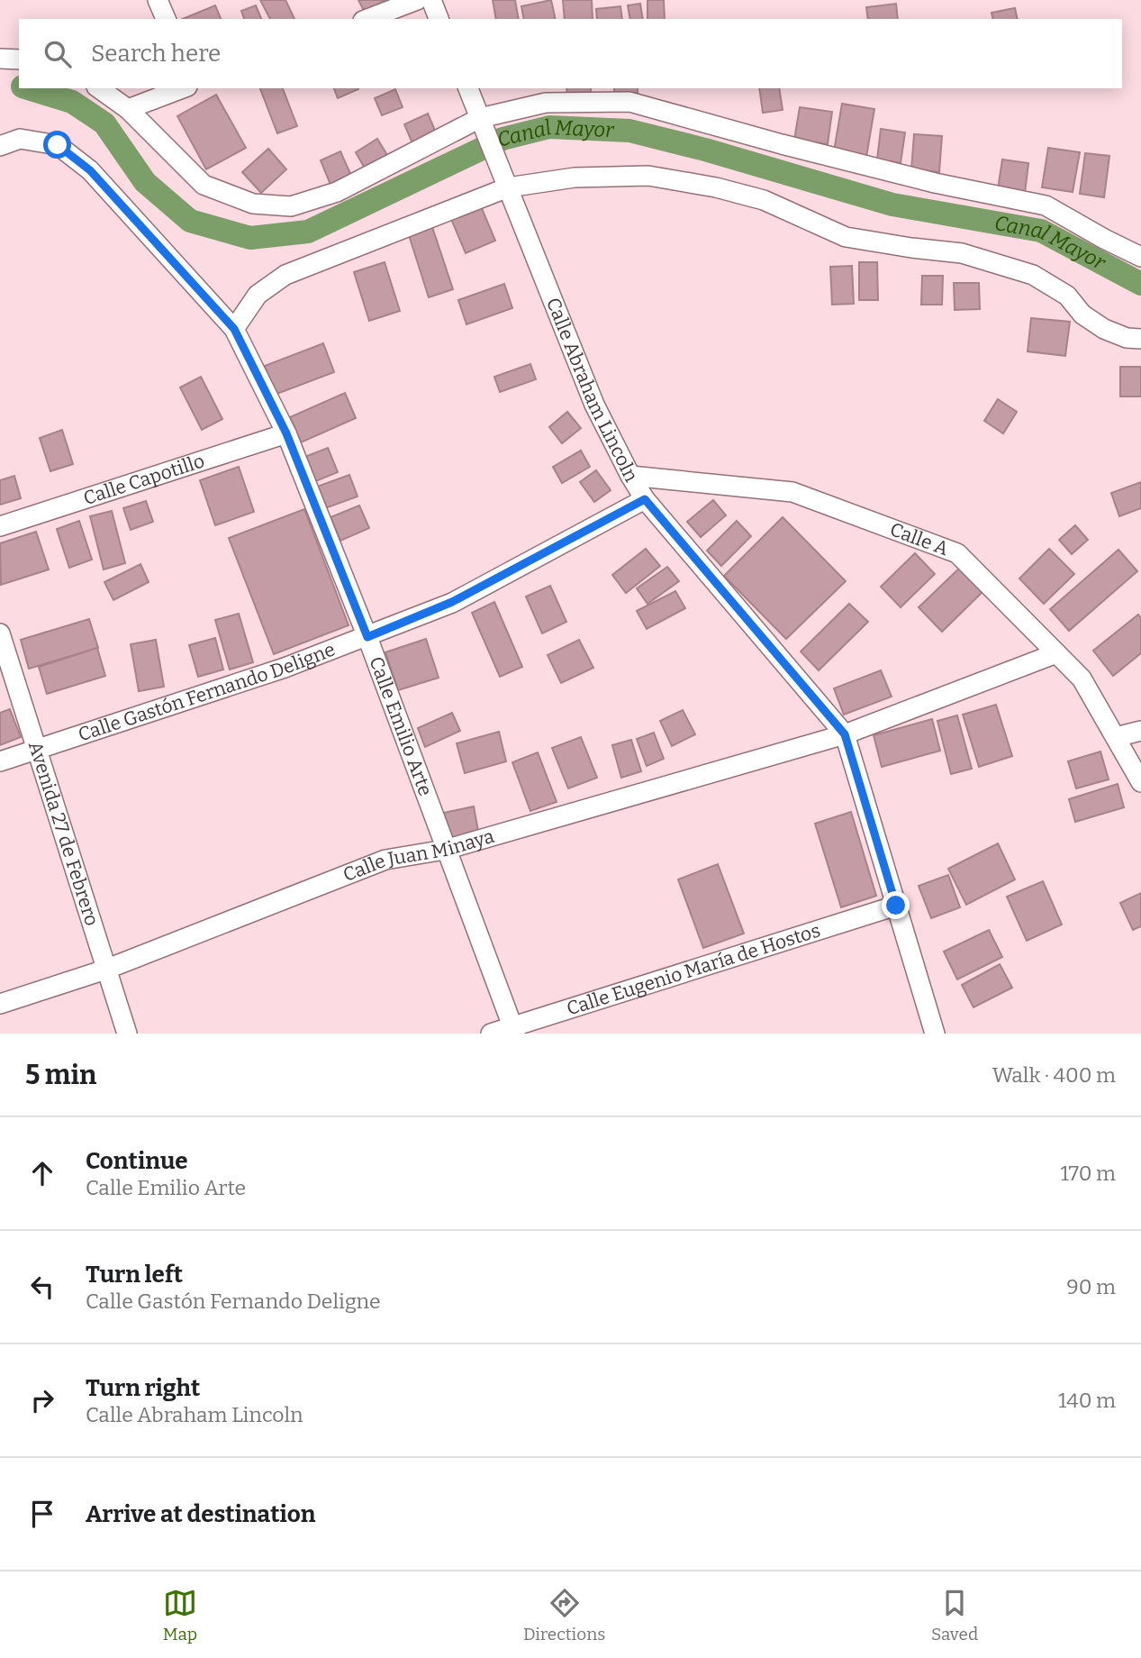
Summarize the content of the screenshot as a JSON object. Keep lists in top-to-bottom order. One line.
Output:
{"streets":{"street":["Calle Abraham Lincoln","Calle Capotillo","Calle A","Calle Gastón Fernando Deligne","Calle Emilio Arte","Avenida 27 de Febrero","Calle Juan Minaya","Calle Eugenio María de Hostos"]},"crossings":[["Calle Abraham Lincoln","Calle A"],["Calle Abraham Lincoln","Calle Gastón Fernando Deligne"],["Calle Abraham Lincoln","Calle Juan Minaya"],["Calle Abraham Lincoln","Calle Eugenio María de Hostos"],["Calle Capotillo","Calle Emilio Arte"],["Calle A","Calle Juan Minaya"],["Calle Gastón Fernando Deligne","Calle Emilio Arte"],["Calle Gastón Fernando Deligne","Avenida 27 de Febrero"],["Calle Emilio Arte","Calle Juan Minaya"],["Calle Emilio Arte","Calle Eugenio María de Hostos"],["Avenida 27 de Febrero","Calle Juan Minaya"]],"water":["Canal Mayor"],"page":{"search":"Search here","heading":["5 min","Walk · 400 m"],"list":[["Continue","Calle Emilio Arte","170 m"],["Turn left","Calle Gastón Fernando Deligne","90 m"],["Turn right","Calle Abraham Lincoln","140 m"],"Arrive at destination"],"nav":["Map","Directions","Saved"]}}
